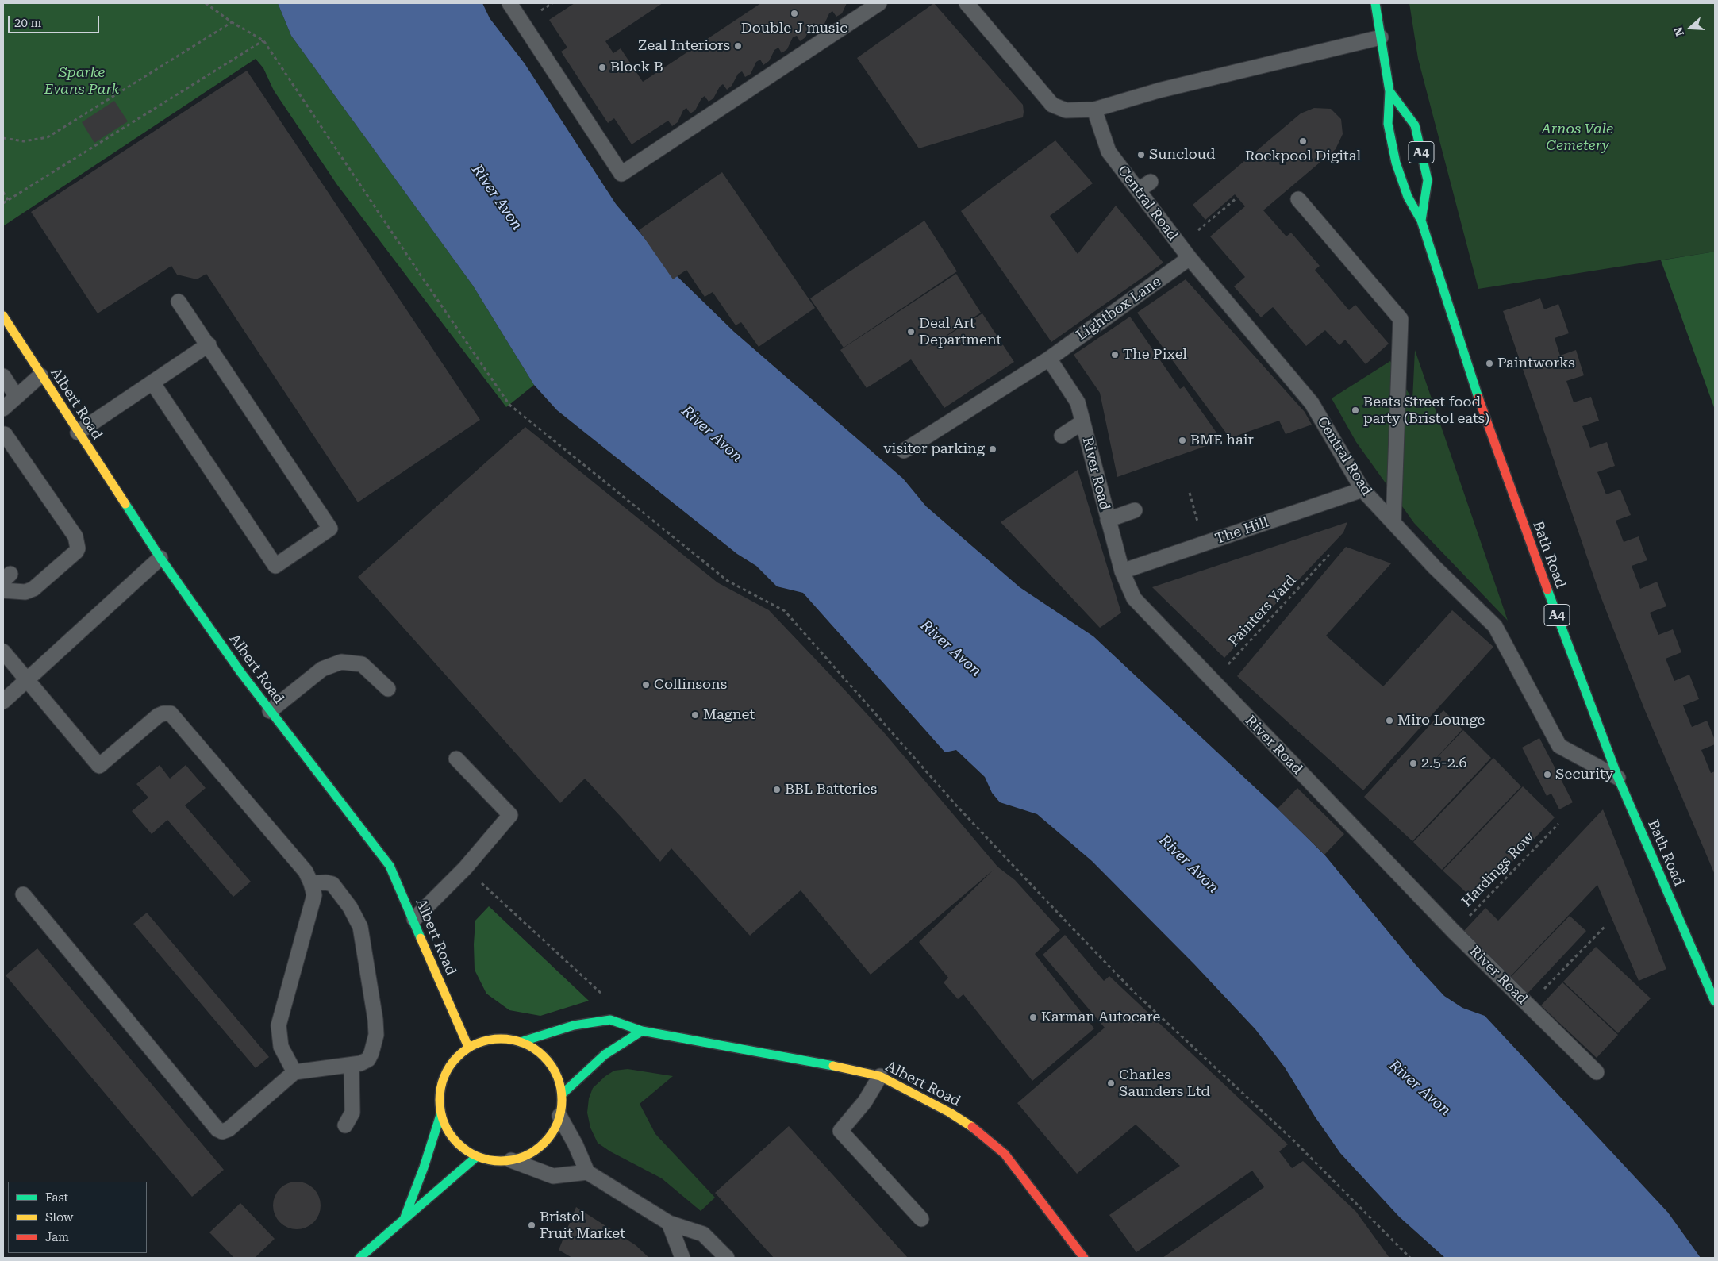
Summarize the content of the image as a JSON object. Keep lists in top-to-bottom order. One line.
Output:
{"streets":{"main road":["A4","Albert Road","Bath Road"],"lane":["Central Road","Lightbox Lane","River Road","The Hill"],"path":["Painters Yard","Hardings Row"]},"crossings":[["Central Road","Lightbox Lane"],["Central Road","The Hill"],["Central Road","Bath Road"],["Lightbox Lane","River Road"],["River Road","The Hill"],["River Road","Painters Yard"],["River Road","Hardings Row"]],"water":["River Avon"],"parks":["Sparke Evans Park","Arnos Vale Cemetery"],"places":["Double J music","Zeal Interiors","Block B","Rockpool Digital","Suncloud","Deal Art Department","The Pixel","Paintworks","Beats Street food party (Bristol eats)","BME hair","visitor parking","Collinsons","Magnet","Miro Lounge","2.5-2.6","Security","BBL Batteries","Karman Autocare","Charles Saunders Ltd","Bristol Fruit Market"],"legend":["Fast","Slow","Jam"],"scale_bar":"20 m","north":"left"}
